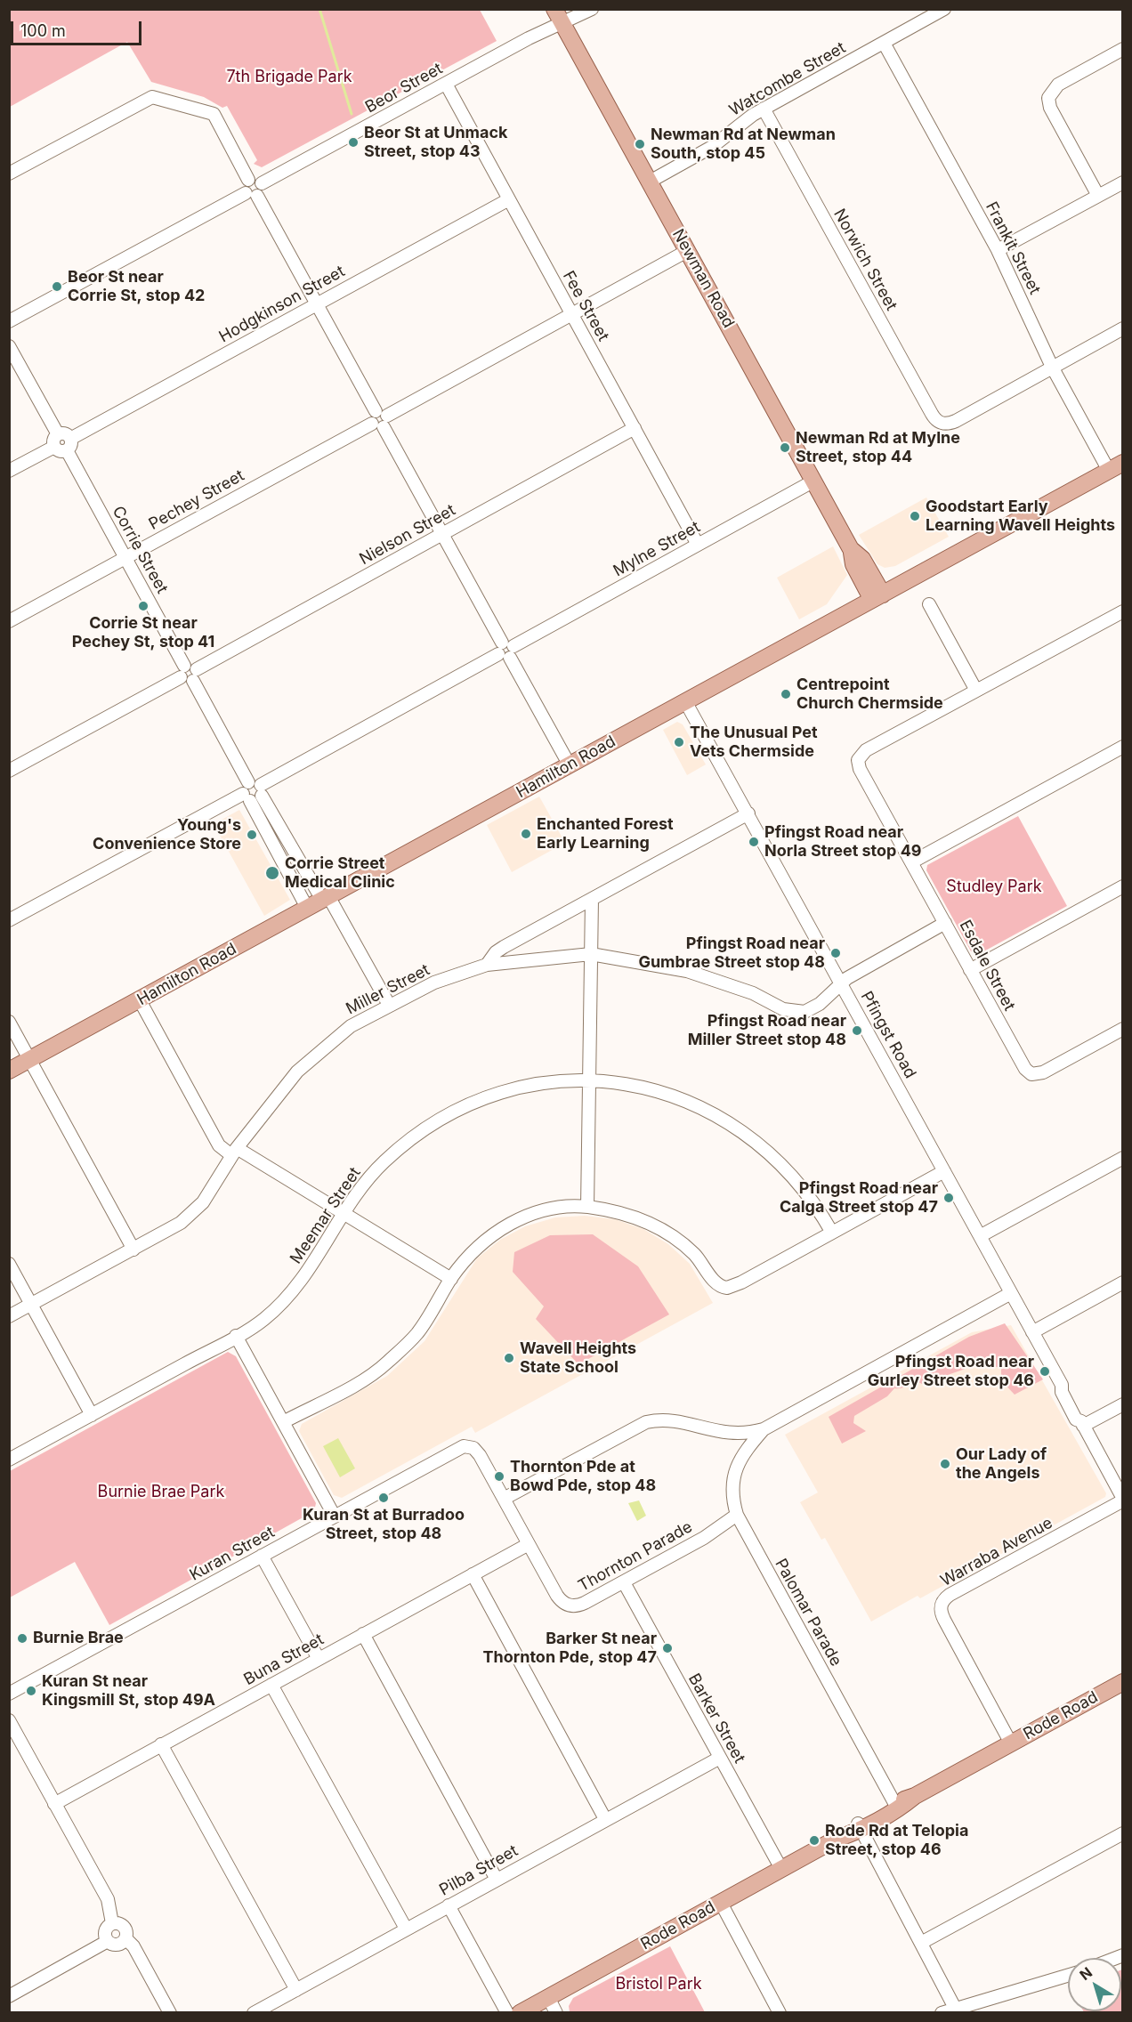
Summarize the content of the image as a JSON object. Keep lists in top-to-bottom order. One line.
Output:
{"streets":{"main road":["Newman Road","Hamilton Road","Rode Road"],"street":["Watcombe Street","Beor Street","Frankit Street","Norwich Street","Hodgkinson Street","Fee Street","Pechey Street","Nielson Street","Mylne Street","Corrie Street","Esdale Street","Miller Street","Pfingst Road","Meemar Street","Warraba Avenue","Kuran Street","Thornton Parade","Palomar Parade","Buna Street","Barker Street","Pilba Street"]},"crossings":[["Watcombe Street","Frankit Street"],["Watcombe Street","Norwich Street"],["Watcombe Street","Newman Road"],["Beor Street","Newman Road"],["Beor Street","Fee Street"],["Frankit Street","Norwich Street"],["Frankit Street","Hamilton Road"],["Newman Road","Pechey Street"],["Newman Road","Mylne Street"],["Newman Road","Hamilton Road"],["Hodgkinson Street","Fee Street"],["Hodgkinson Street","Corrie Street"],["Fee Street","Pechey Street"],["Fee Street","Nielson Street"],["Fee Street","Mylne Street"],["Pechey Street","Corrie Street"],["Nielson Street","Corrie Street"],["Mylne Street","Corrie Street"],["Hamilton Road","Pfingst Road"],["Esdale Street","Miller Street"],["Miller Street","Pfingst Road"],["Pfingst Road","Warraba Avenue"],["Warraba Avenue","Rode Road"],["Kuran Street","Thornton Parade"],["Thornton Parade","Palomar Parade"],["Thornton Parade","Buna Street"],["Thornton Parade","Barker Street"],["Palomar Parade","Rode Road"],["Rode Road","Barker Street"],["Barker Street","Pilba Street"]],"parks":["7th Brigade Park","Studley Park","Burnie Brae Park","Bristol Park"],"places":["Beor St at Unmack Street, stop 43","Newman Rd at Newman South, stop 45","Beor St near Corrie St, stop 42","Newman Rd at Mylne Street, stop 44","Goodstart Early Learning Wavell Heights","Corrie St near Pechey St, stop 41","Centrepoint Church Chermside","The Unusual Pet Vets Chermside","Enchanted Forest Early Learning","Young's Convenience Store","Pfingst Road near Norla Street stop 49","Corrie Street Medical Clinic","Pfingst Road near Gumbrae Street stop 48","Pfingst Road near Miller Street stop 48","Pfingst Road near Calga Street stop 47","Wavell Heights State School","Pfingst Road near Gurley Street stop 46","Our Lady of the Angels","Thornton Pde at Bowd Pde, stop 48","Kuran St at Burradoo Street, stop 48","Burnie Brae","Barker St near Thornton Pde, stop 47","Kuran St near Kingsmill St, stop 49A","Rode Rd at Telopia Street, stop 46"],"scale_bar":"100 m","north":"top left"}
